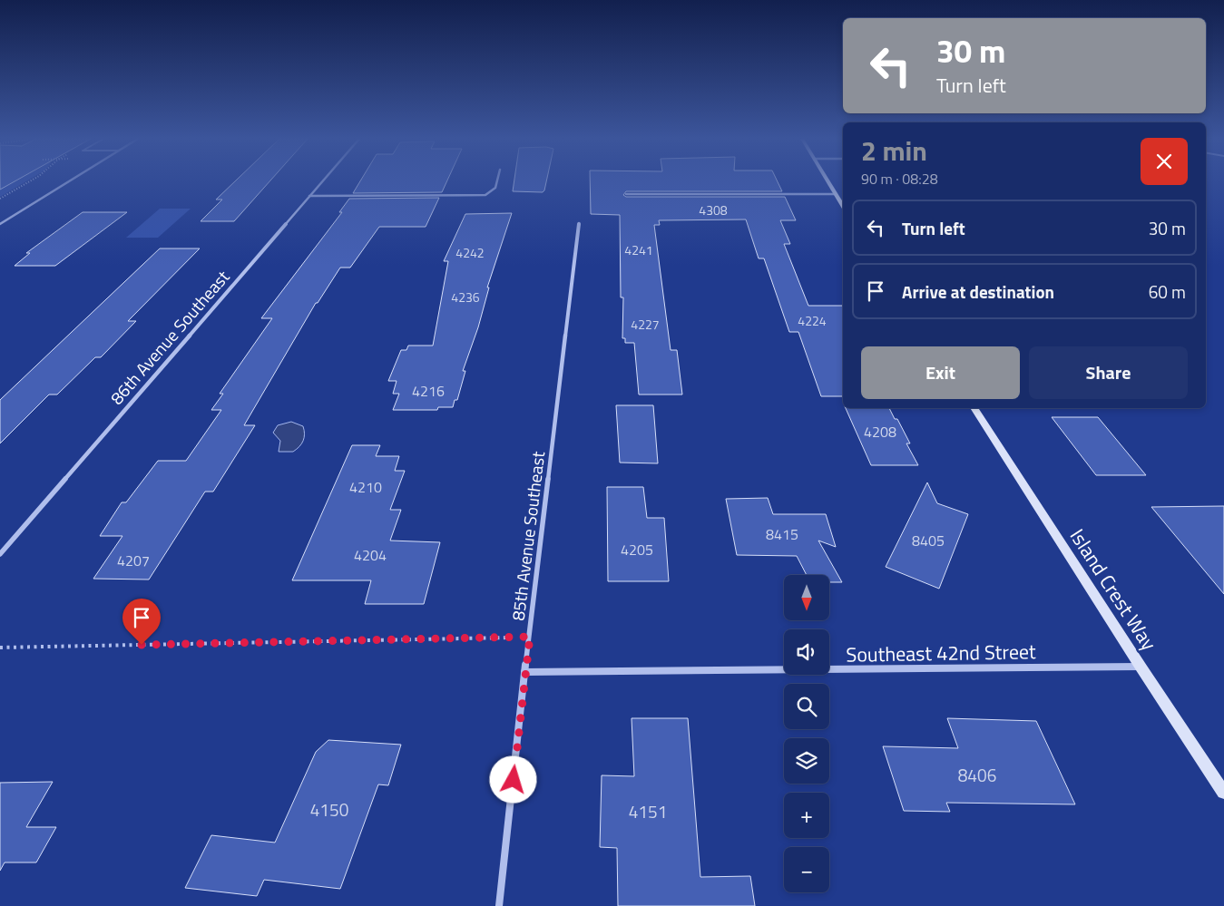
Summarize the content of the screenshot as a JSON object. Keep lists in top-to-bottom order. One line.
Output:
{"streets":{"main road":["Island Crest Way"],"street":["86th Avenue Southeast","85th Avenue Southeast","Southeast 42nd Street"]},"crossings":[["85th Avenue Southeast","Southeast 42nd Street"],["Island Crest Way","Southeast 42nd Street"]],"house_numbers":["4308","4241","4242","4236","4224","4227","4216","4208","4210","8415","8405","4205","4204","4207","8406","4150","4151"],"north":"bottom","page":{"turn":["30 m","Turn left"],"heading":["2 min","90 m · 08:28"],"list":[{"name":"Turn left","value":"30 m"},{"name":"Arrive at destination","value":"60 m"}],"buttons":["Exit","Share"],"map_buttons":["+","−"]}}
